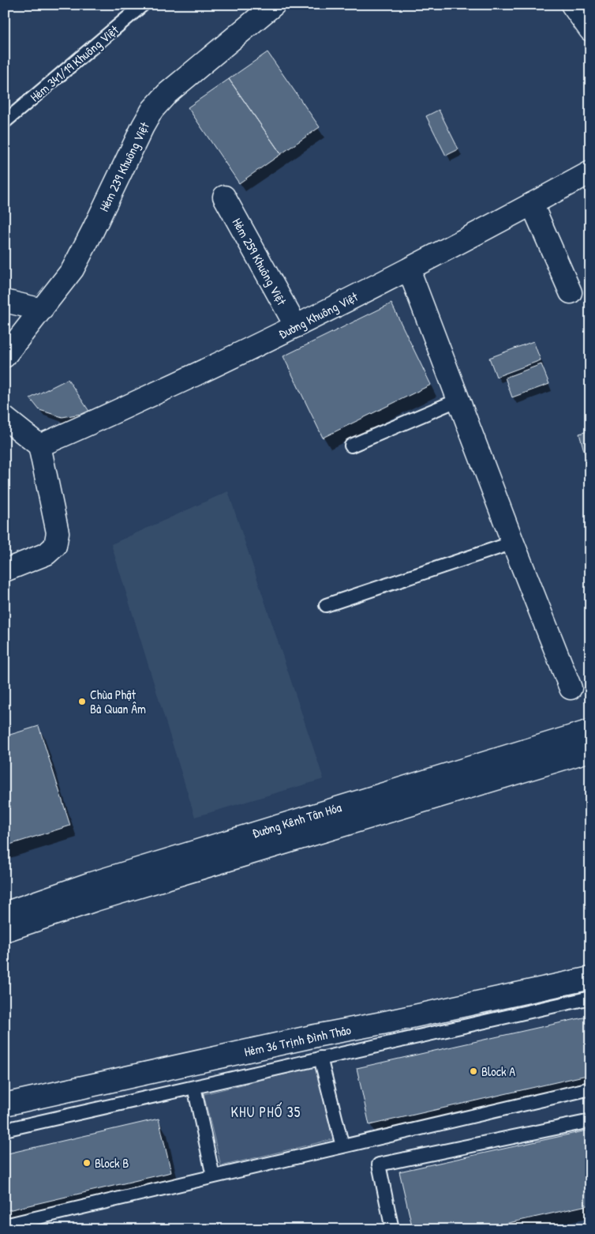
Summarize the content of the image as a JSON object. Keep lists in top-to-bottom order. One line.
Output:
{"streets":{"street":["Hẻm 239 Khuông Việt","Hẻm 259 Khuông Việt","Đường Khuông Việt","Đường Kênh Tân Hóa","Hẻm 36 Trịnh Đình Thảo"],"lane":["Hẻm 341/19 Khuông Việt"]},"crossings":[["Hẻm 259 Khuông Việt","Đường Khuông Việt"]],"districts":["KHU PHỐ 35"],"places":["Chùa Phật Bà Quan Âm","Block A","Block B"]}
